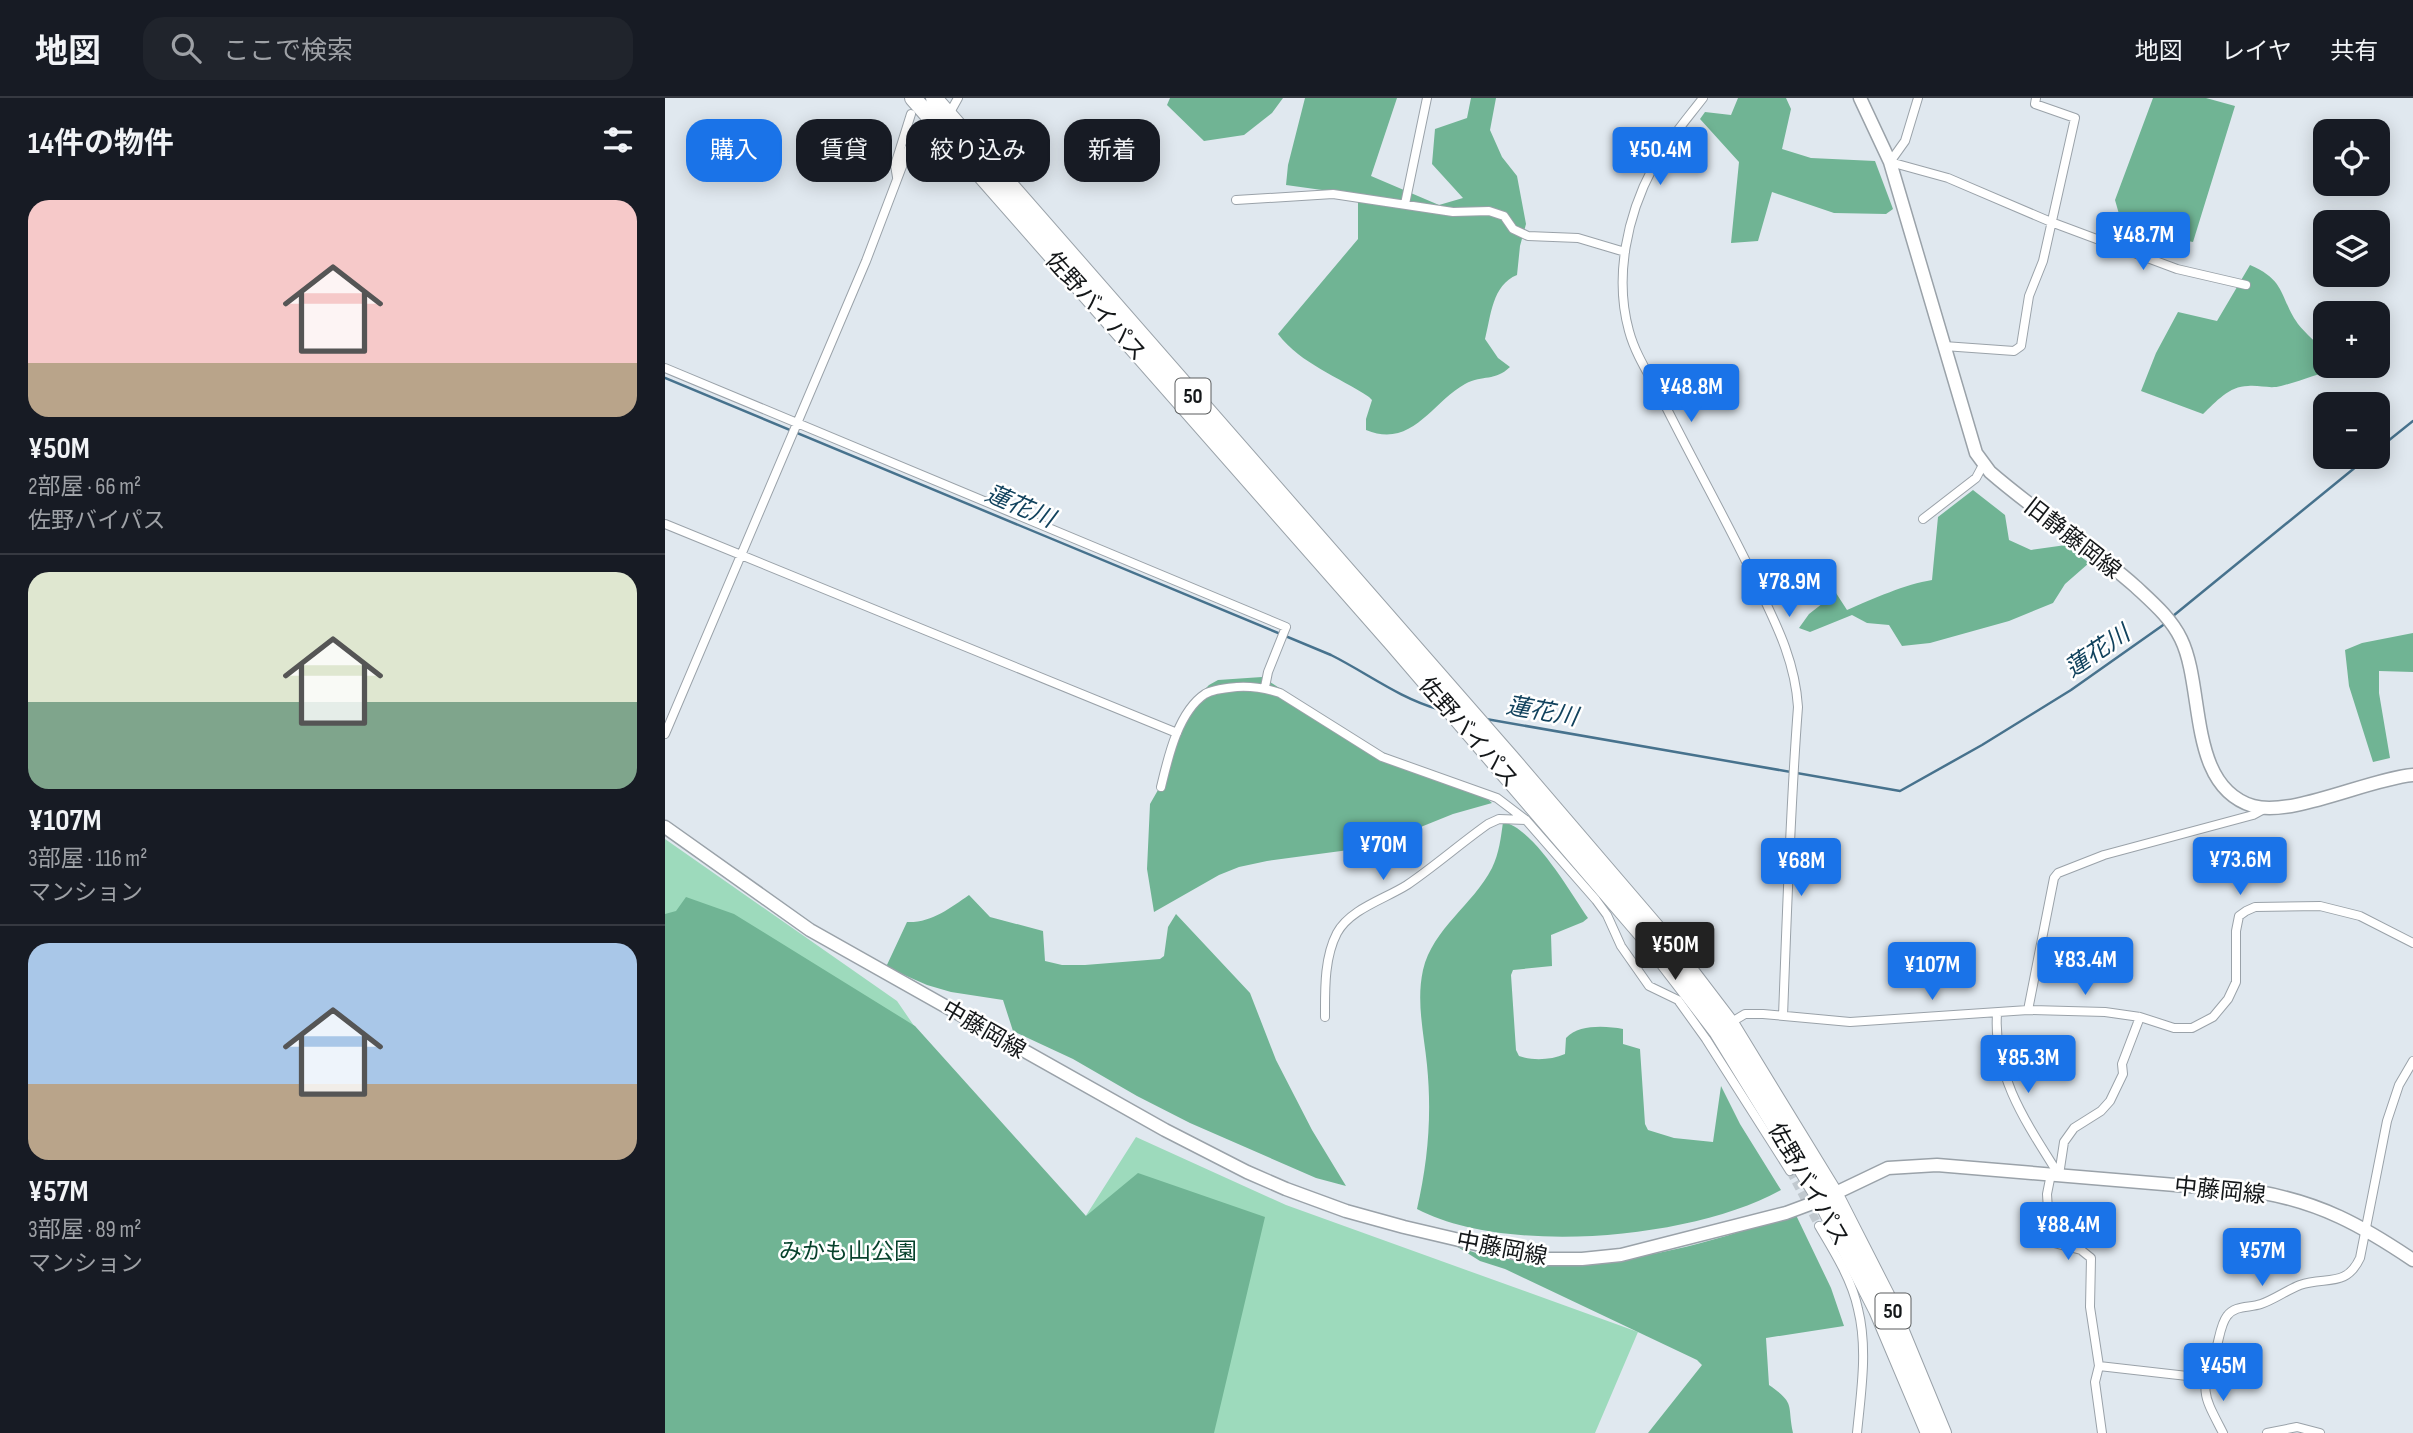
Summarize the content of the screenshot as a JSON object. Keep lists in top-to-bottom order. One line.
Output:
{"streets":{"highway":["佐野バイパス","50"],"main road":["旧静藤岡線","中藤岡線"]},"crossings":[["佐野バイパス","中藤岡線"]],"water":["蓮花川"],"parks":["みかも山公園"],"page":{"header":"地図","search":"ここで検索","nav":["地図","レイヤ","共有"],"heading":"14件の物件","map_buttons":["+","−"],"chip":["購入","賃貸","絞り込み","新着"],"price":["¥50.4M","¥48.7M","¥48.8M","¥78.9M","¥70M","¥73.6M","¥68M","¥50M","¥83.4M","¥107M","¥85.3M","¥88.4M","¥57M","¥45M"],"list":[{"name":"¥50M","note":"2部屋 · 66 m² · 佐野バイパス"},{"name":"¥107M","note":"3部屋 · 116 m² · マンション"},{"name":"¥57M","note":"3部屋 · 89 m² · マンション"}]}}
